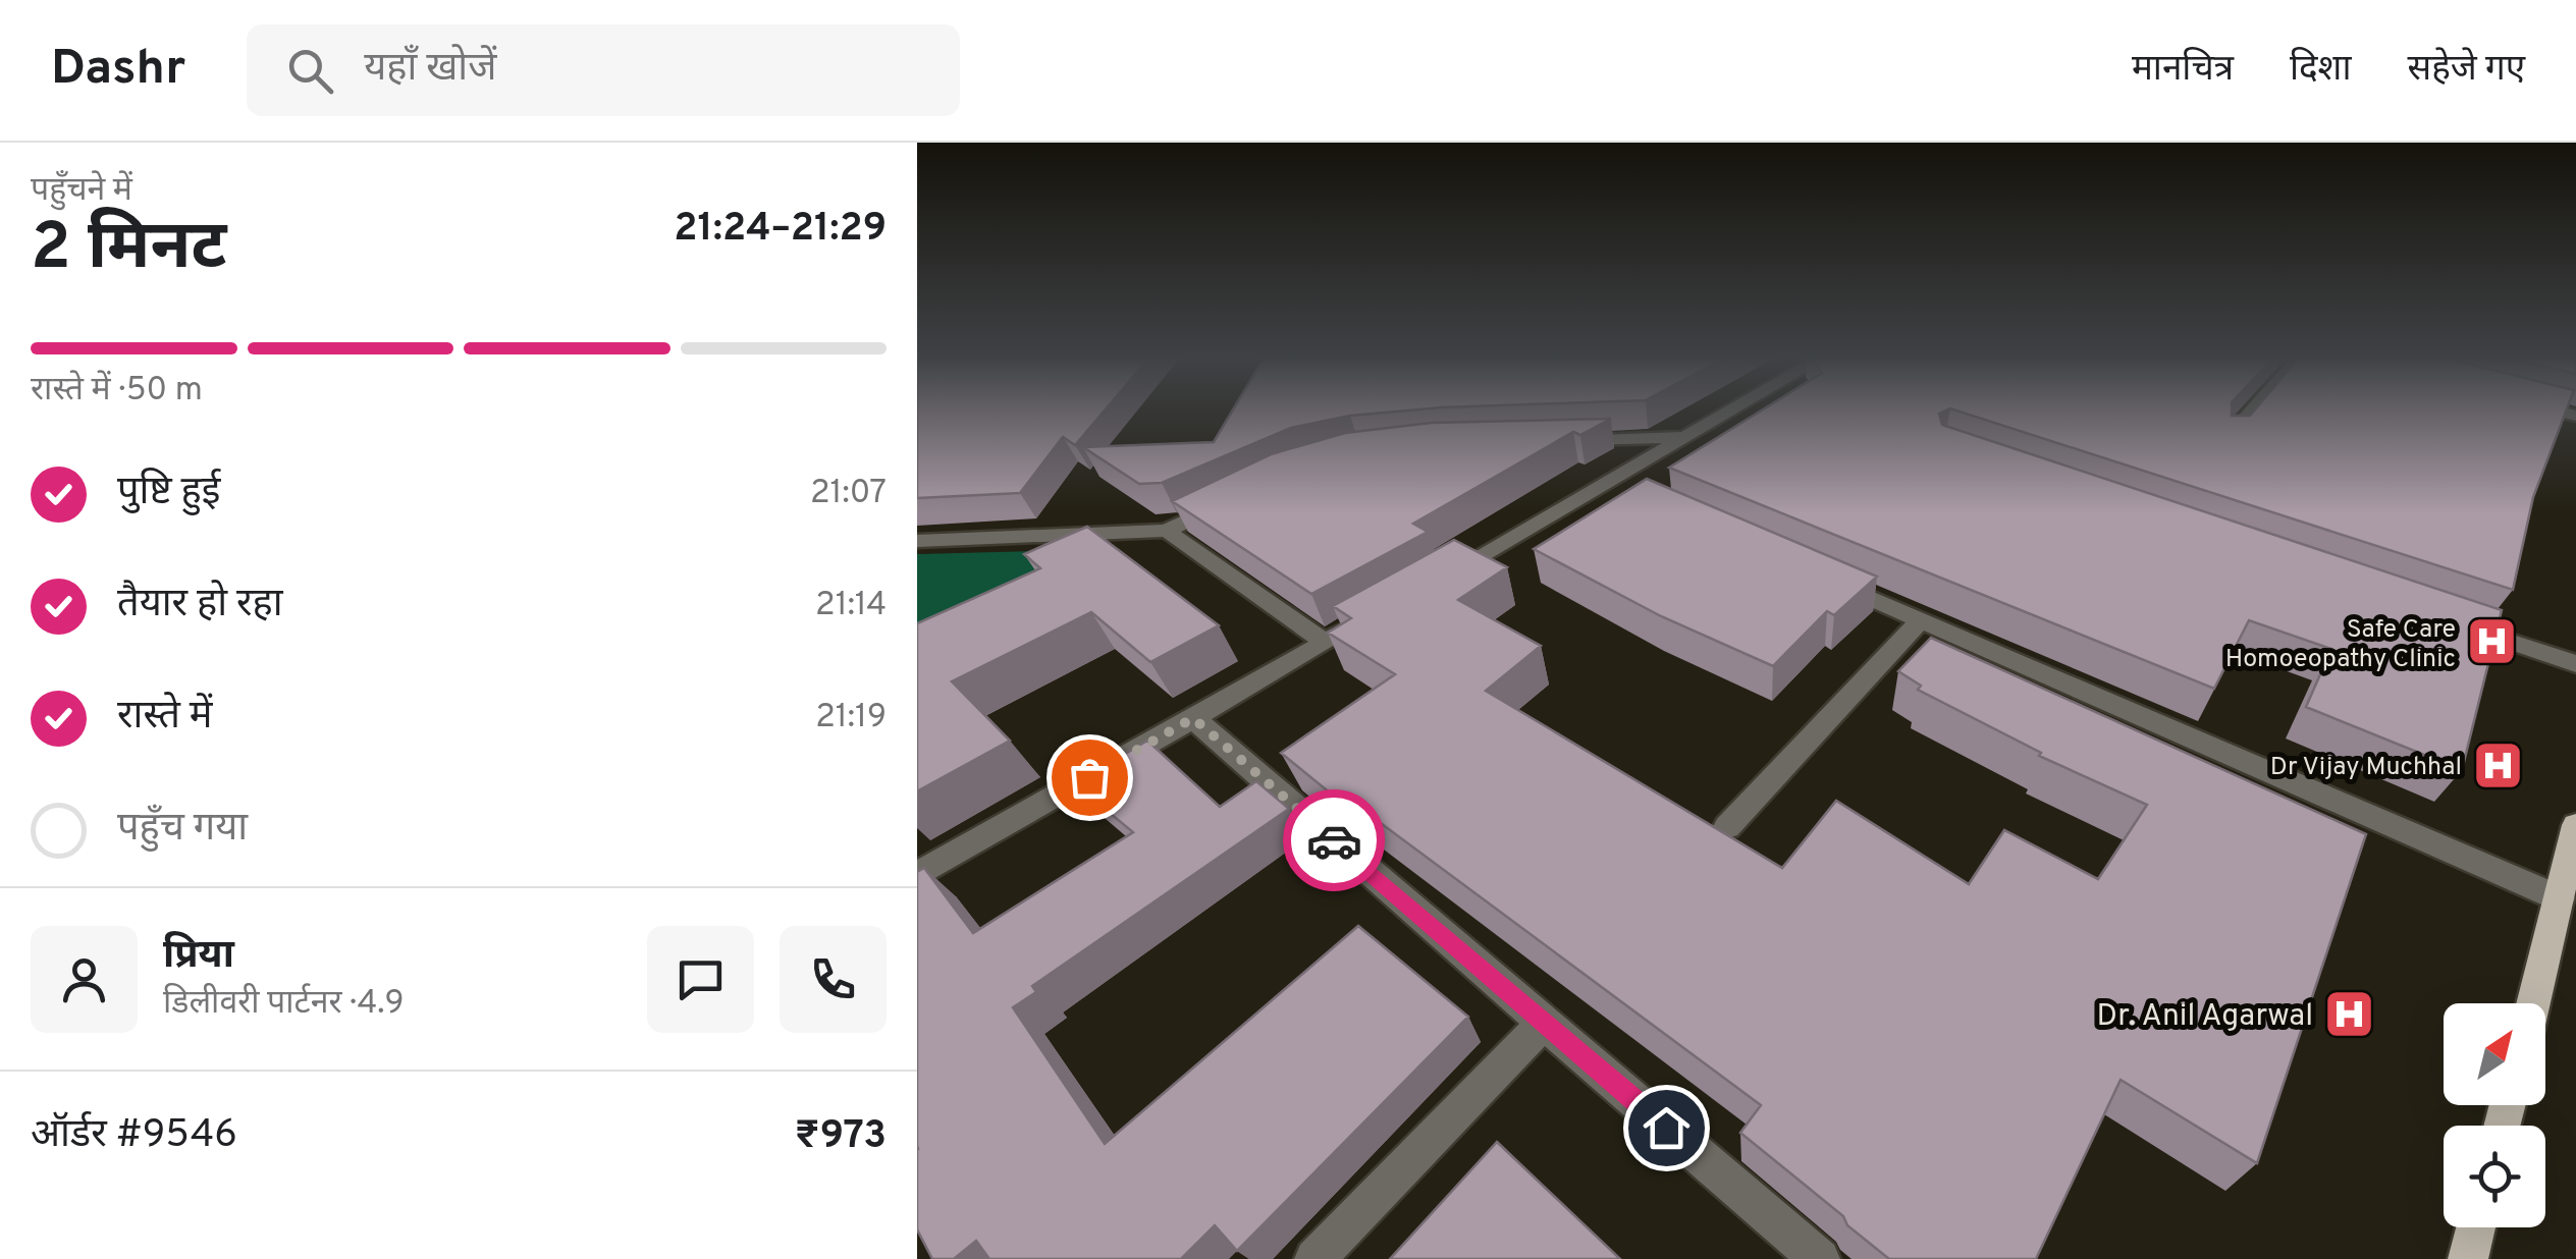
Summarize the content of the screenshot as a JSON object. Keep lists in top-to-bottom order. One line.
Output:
{"places":{"hospital":["Safe Care Homoeopathy Clinic","Dr Vijay Muchhal","Dr. Anil Agarwal"]},"north":"top right","page":{"header":"Dashr","search":"यहाँ खोजें","nav":["मानचित्र","दिशा","सहेजे गए"],"heading":["2 मिनट","पहुँचने में","21:24–21:29"],"panel":["प्रिया","डिलीवरी पार्टनर · 4.9","ऑर्डर #9546","₹973"],"bar":"रास्ते में · 50 m","list":[["पुष्टि हुई","21:07"],["तैयार हो रहा","21:14"],["रास्ते में","21:19"],"पहुँच गया"]}}
